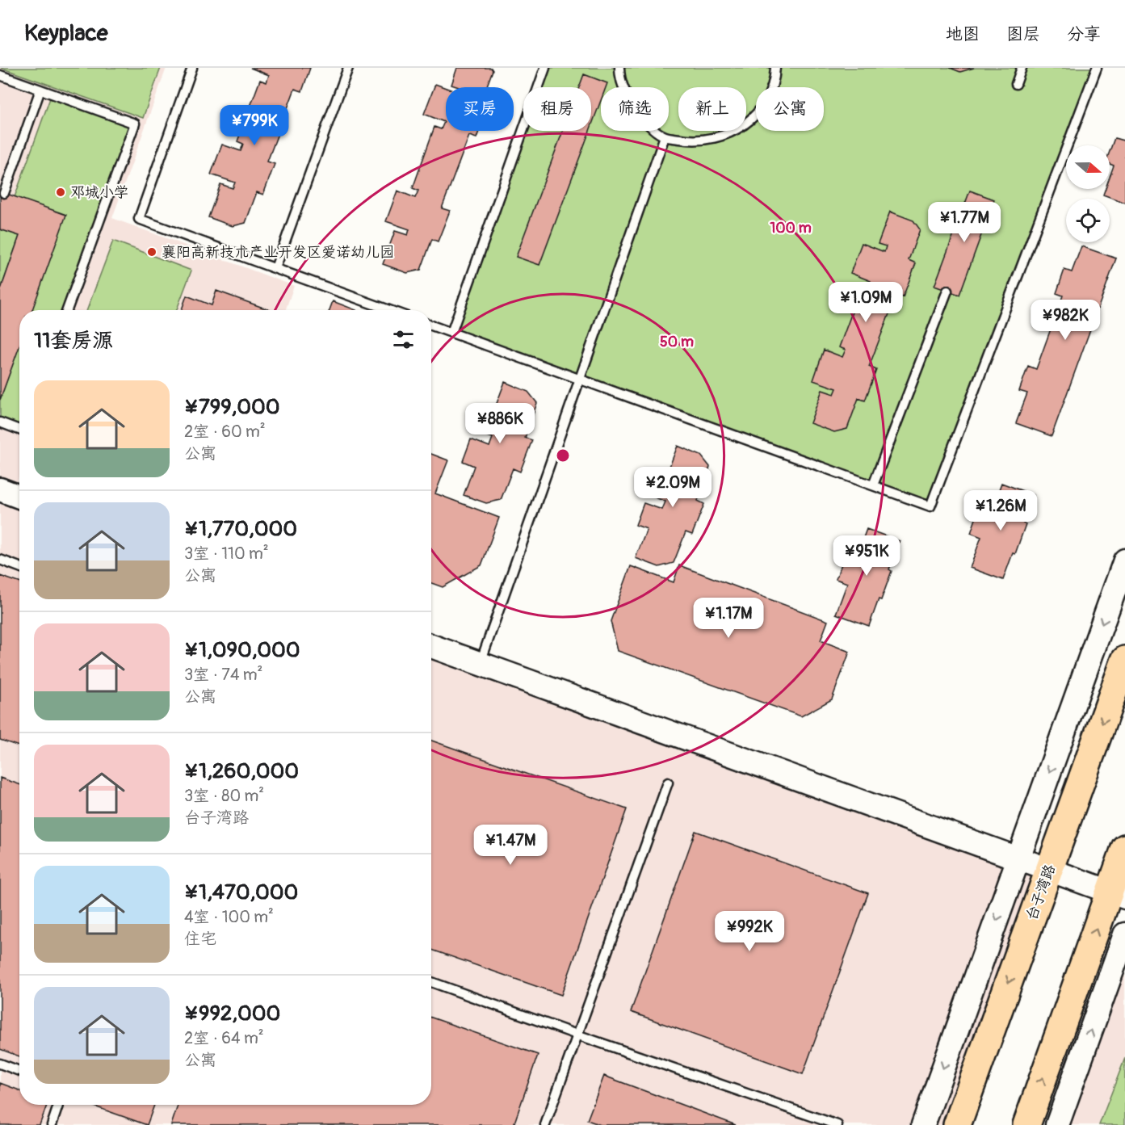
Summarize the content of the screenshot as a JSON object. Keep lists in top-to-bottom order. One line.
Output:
{"streets":{"main road":["台子湾路"]},"places":["邓城小学","襄阳高新技术产业开发区爱诺幼儿园"],"north":"right","page":{"header":"Keyplace","nav":["地图","图层","分享"],"chip":["买房","租房","筛选","新上","公寓"],"price":["¥799K","¥1.77M","¥1.09M","¥982K","¥886K","¥2.09M","¥1.26M","¥951K","¥1.17M","¥1.47M","¥992K"],"heading":"11套房源","list":[{"name":"¥799,000","note":"2室 · 60 m² · 公寓"},{"name":"¥1,770,000","note":"3室 · 110 m² · 公寓"},{"name":"¥1,090,000","note":"3室 · 74 m² · 公寓"},{"name":"¥1,260,000","note":"3室 · 80 m² · 台子湾路"},{"name":"¥1,470,000","note":"4室 · 100 m² · 住宅"},{"name":"¥992,000","note":"2室 · 64 m² · 公寓"}]},"rings":["100 m","50 m"]}
